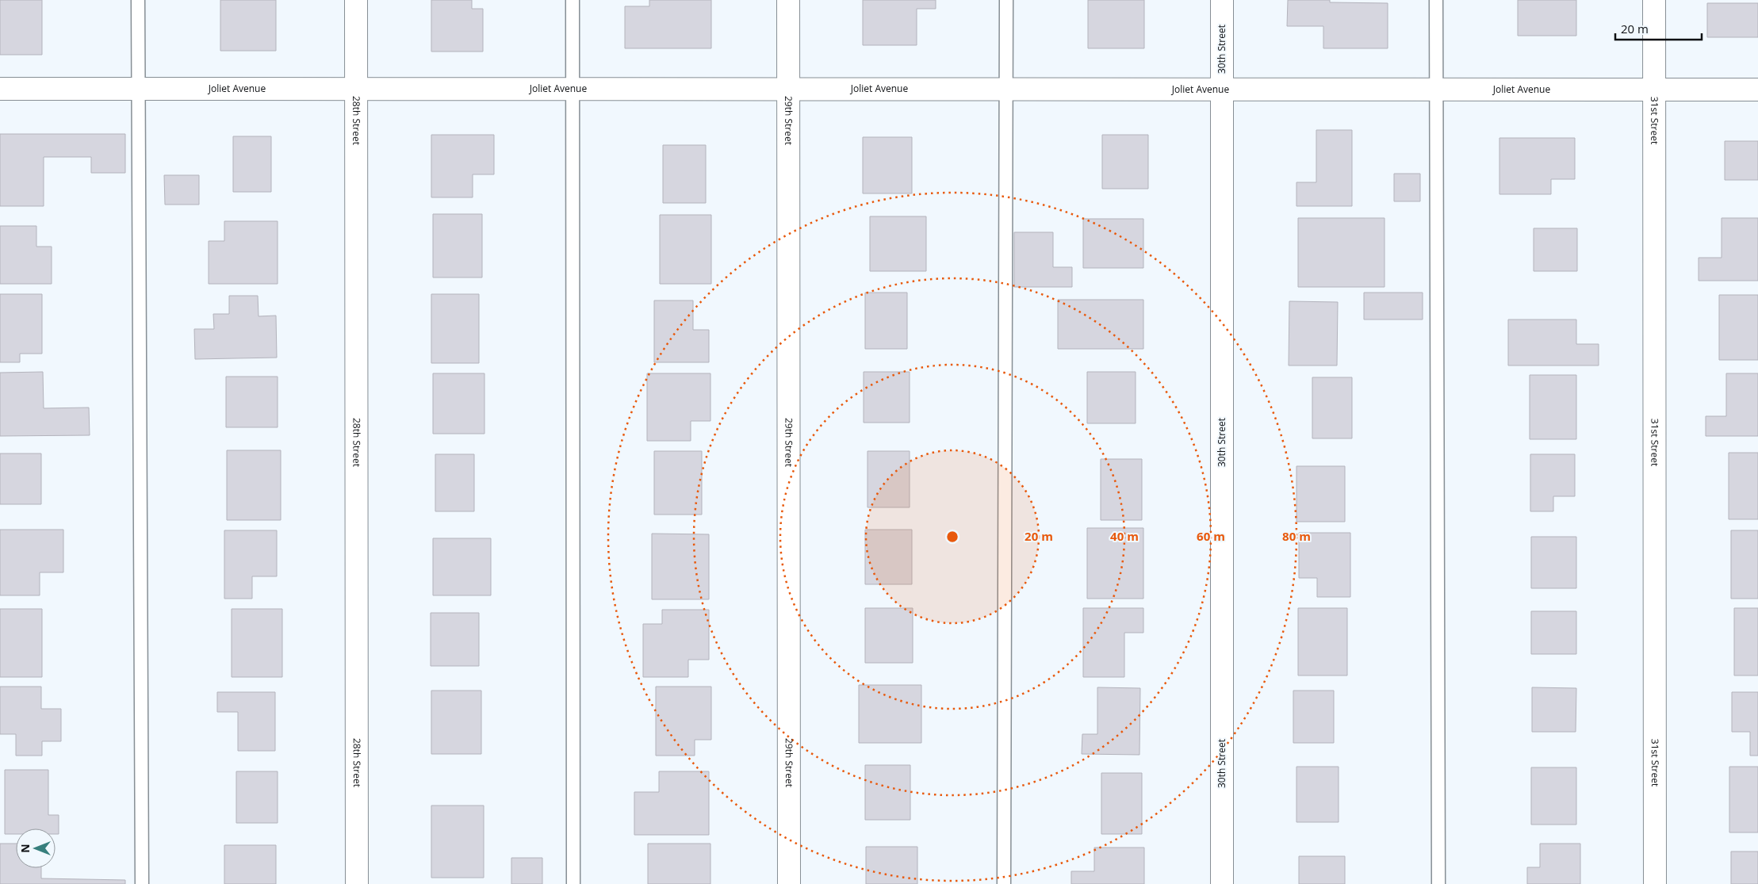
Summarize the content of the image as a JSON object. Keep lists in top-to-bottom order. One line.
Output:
{"streets":{"street":["30th Street","Joliet Avenue","28th Street","29th Street","31st Street"]},"crossings":[["30th Street","Joliet Avenue"],["Joliet Avenue","28th Street"],["Joliet Avenue","29th Street"],["Joliet Avenue","31st Street"]],"scale_bar":"20 m","north":"left","rings":["20 m","40 m","60 m","80 m"]}
